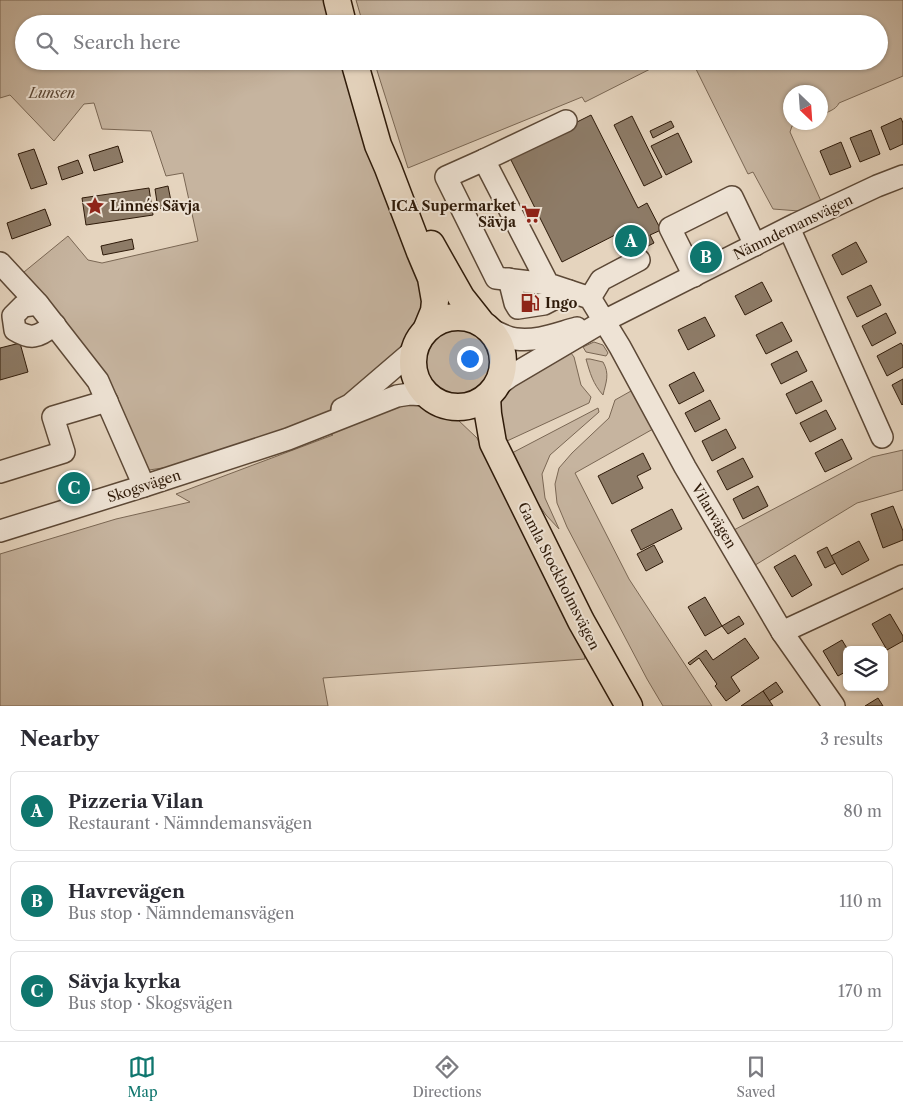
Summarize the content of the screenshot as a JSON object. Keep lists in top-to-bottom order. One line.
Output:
{"streets":{"main road":["Gamla Stockholmsvägen"],"street":["Nämndemansvägen","Skogsvägen","Vilanvägen"]},"crossings":[["Nämndemansvägen","Skogsvägen"],["Nämndemansvägen","Vilanvägen"],["Nämndemansvägen","Gamla Stockholmsvägen"],["Skogsvägen","Gamla Stockholmsvägen"]],"parks":["Lunsen"],"places":{"place":["Linnés Sävja"],"supermarket":["ICA Supermarket Sävja"],"fuel station":["Ingo"]},"north":"bottom right","page":{"search":"Search here","pins":["A","B","C"],"heading":["Nearby","3 results"],"list":[{"mark":"A","name":"Pizzeria Vilan","note":"Restaurant · Nämndemansvägen","value":"80 m"},{"mark":"B","name":"Havrevägen","note":"Bus stop · Nämndemansvägen","value":"110 m"},{"mark":"C","name":"Sävja kyrka","note":"Bus stop · Skogsvägen","value":"170 m"}],"nav":["Map","Directions","Saved"]}}
